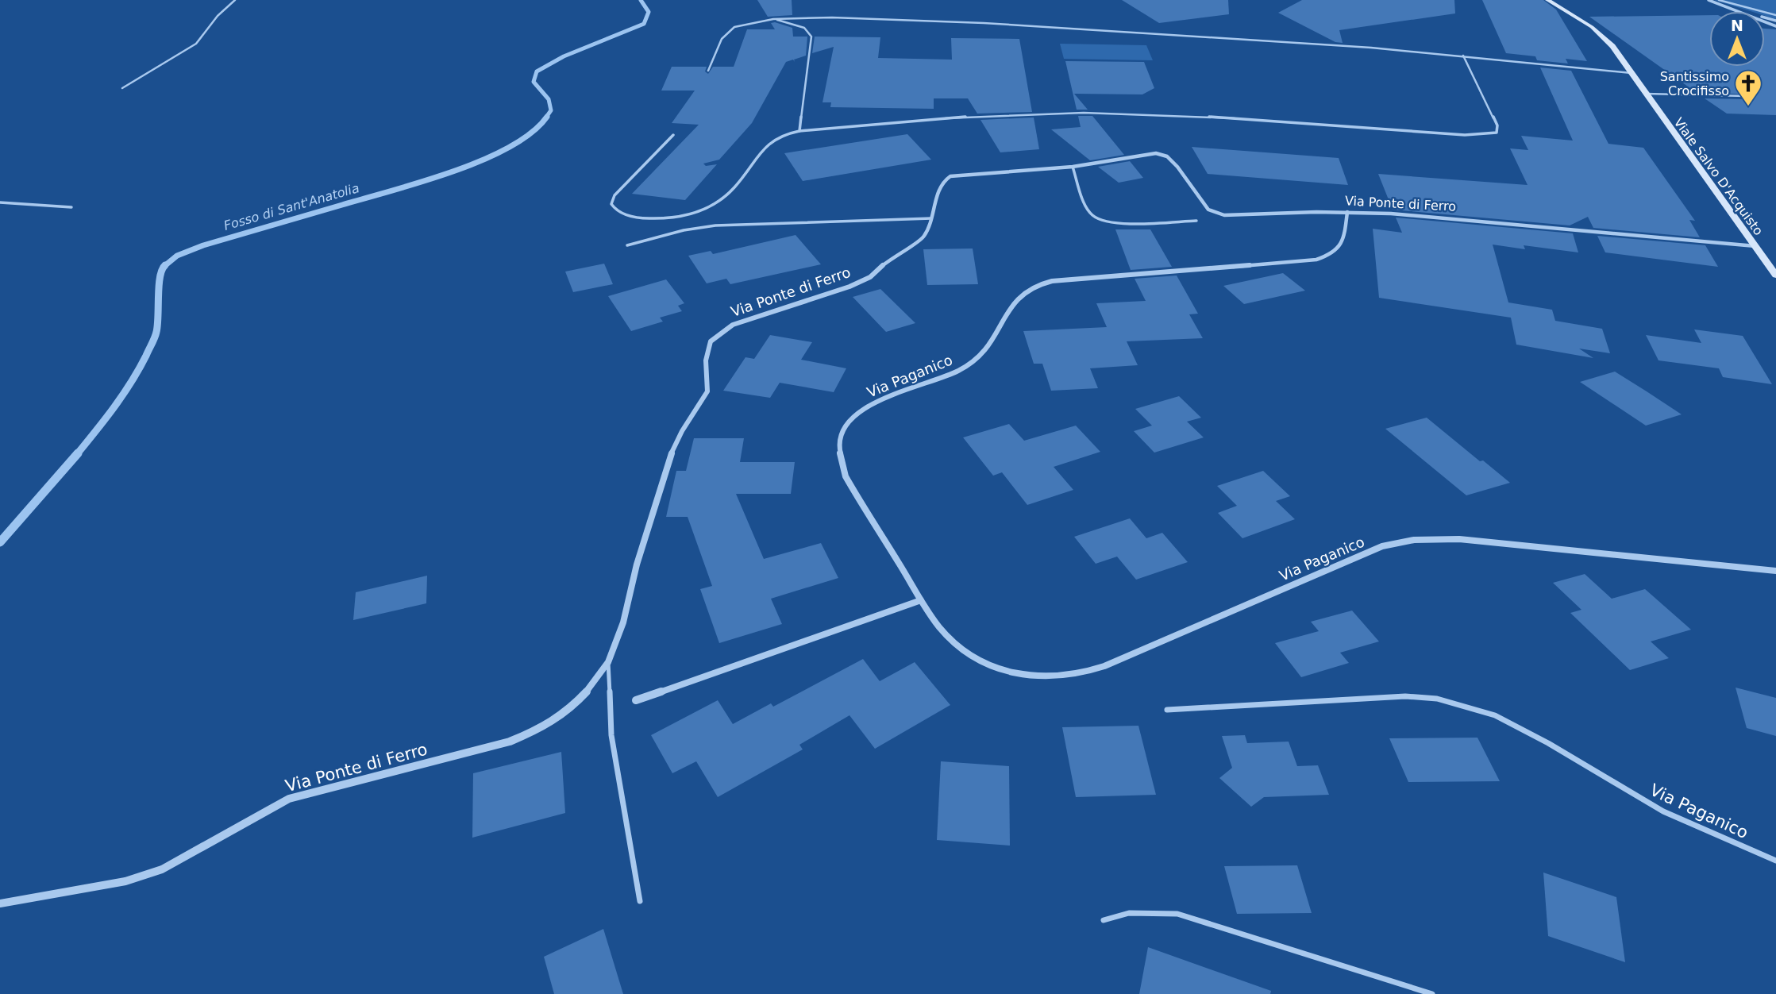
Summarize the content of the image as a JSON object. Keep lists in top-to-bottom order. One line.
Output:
{"streets":{"main road":["Viale Salvo D'Acquisto"],"street":["Via Ponte di Ferro","Via Paganico"]},"crossings":[["Viale Salvo D'Acquisto","Via Ponte di Ferro"],["Via Ponte di Ferro","Via Paganico"]],"water":["Fosso di Sant'Anatolia"],"places":{"church":["Santissimo Crocifisso"]},"north":"top"}
